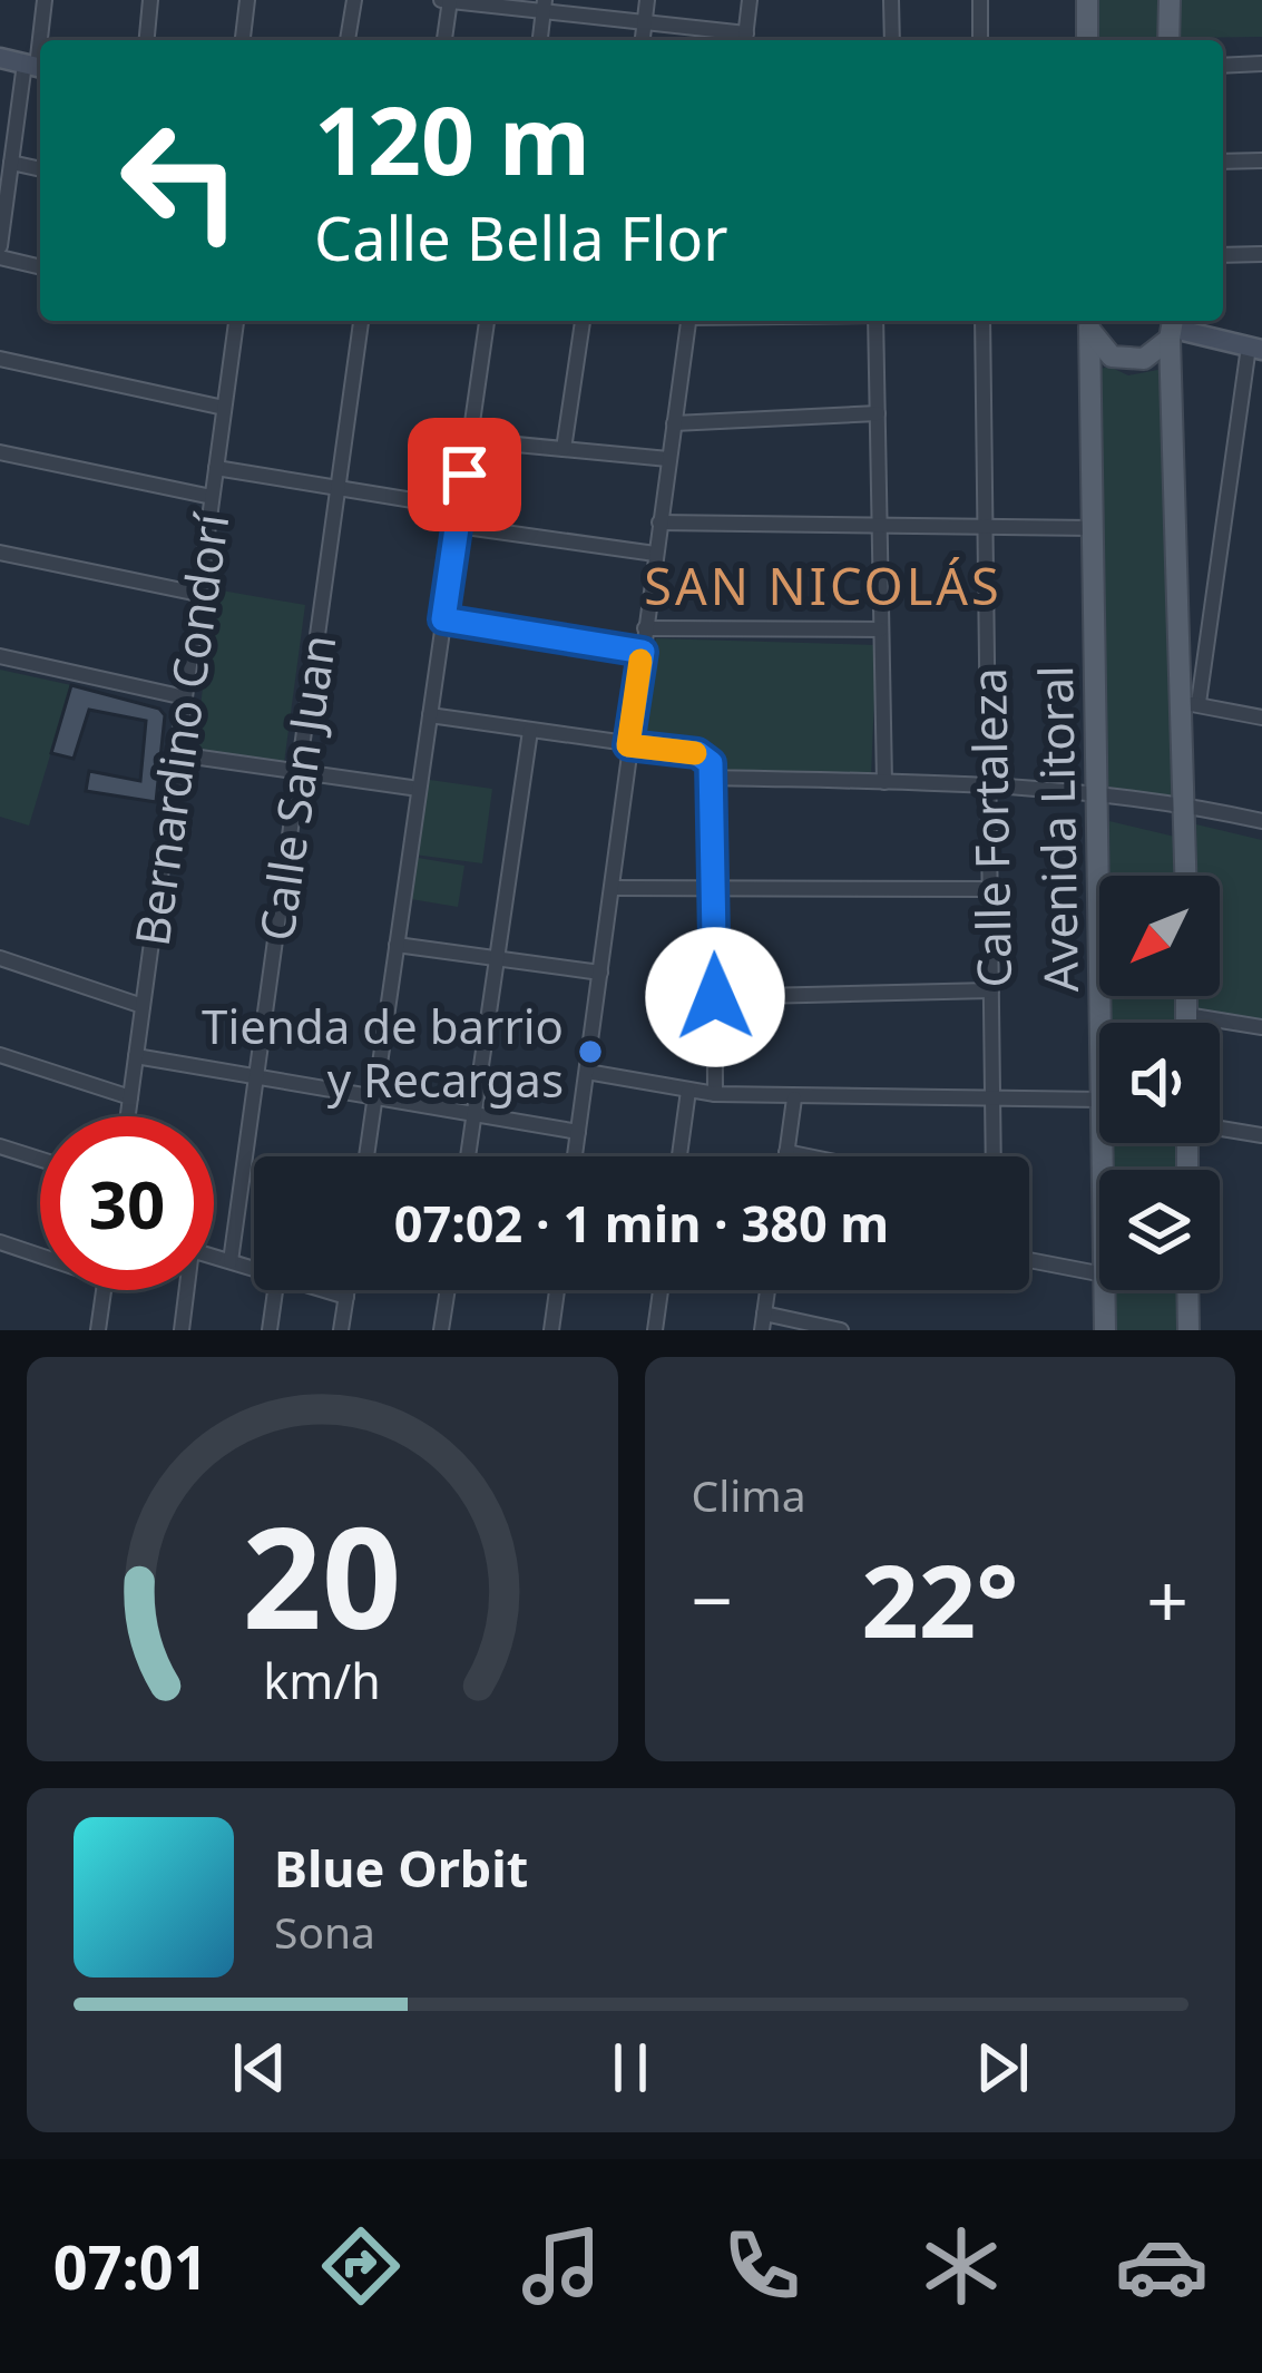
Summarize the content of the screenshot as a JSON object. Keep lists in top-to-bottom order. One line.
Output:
{"streets":{"main road":["Avenida Litoral"],"street":["Bernardino Condorí","Calle San Juan","Calle Fortaleza"]},"districts":["SAN NICOLÁS"],"places":["Tienda de barrio y Recargas"],"north":"bottom left","page":{"turn":["120 m","Calle Bella Flor"],"limit":"30","trip":"07:02 · 1 min · 380 m","tile":"Clima","heat":["−","22°","+"],"song":["Blue Orbit","Sona"],"tabs":"07:01","gauge":["20","km/h"]}}
